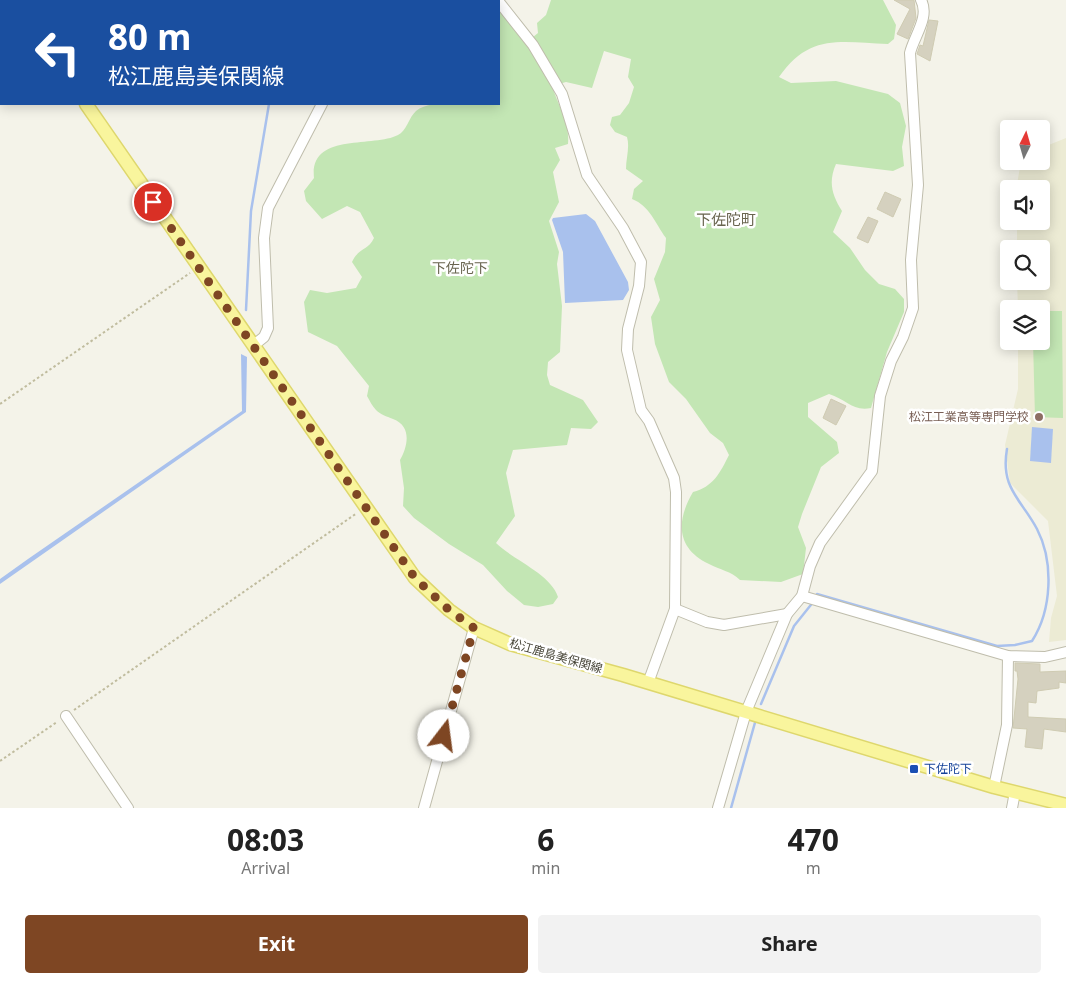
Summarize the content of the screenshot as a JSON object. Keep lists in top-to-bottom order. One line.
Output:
{"streets":{"main road":["松江鹿島美保関線"]},"districts":["下佐陀町","下佐陀下"],"places":{"other":["松江工業高等専門学校"],"transit":["下佐陀下"]},"north":"top","page":{"turn":["80 m","松江鹿島美保関線"],"eta":["08:03","Arrival","6","min","470","m"],"buttons":["Exit","Share"]}}
